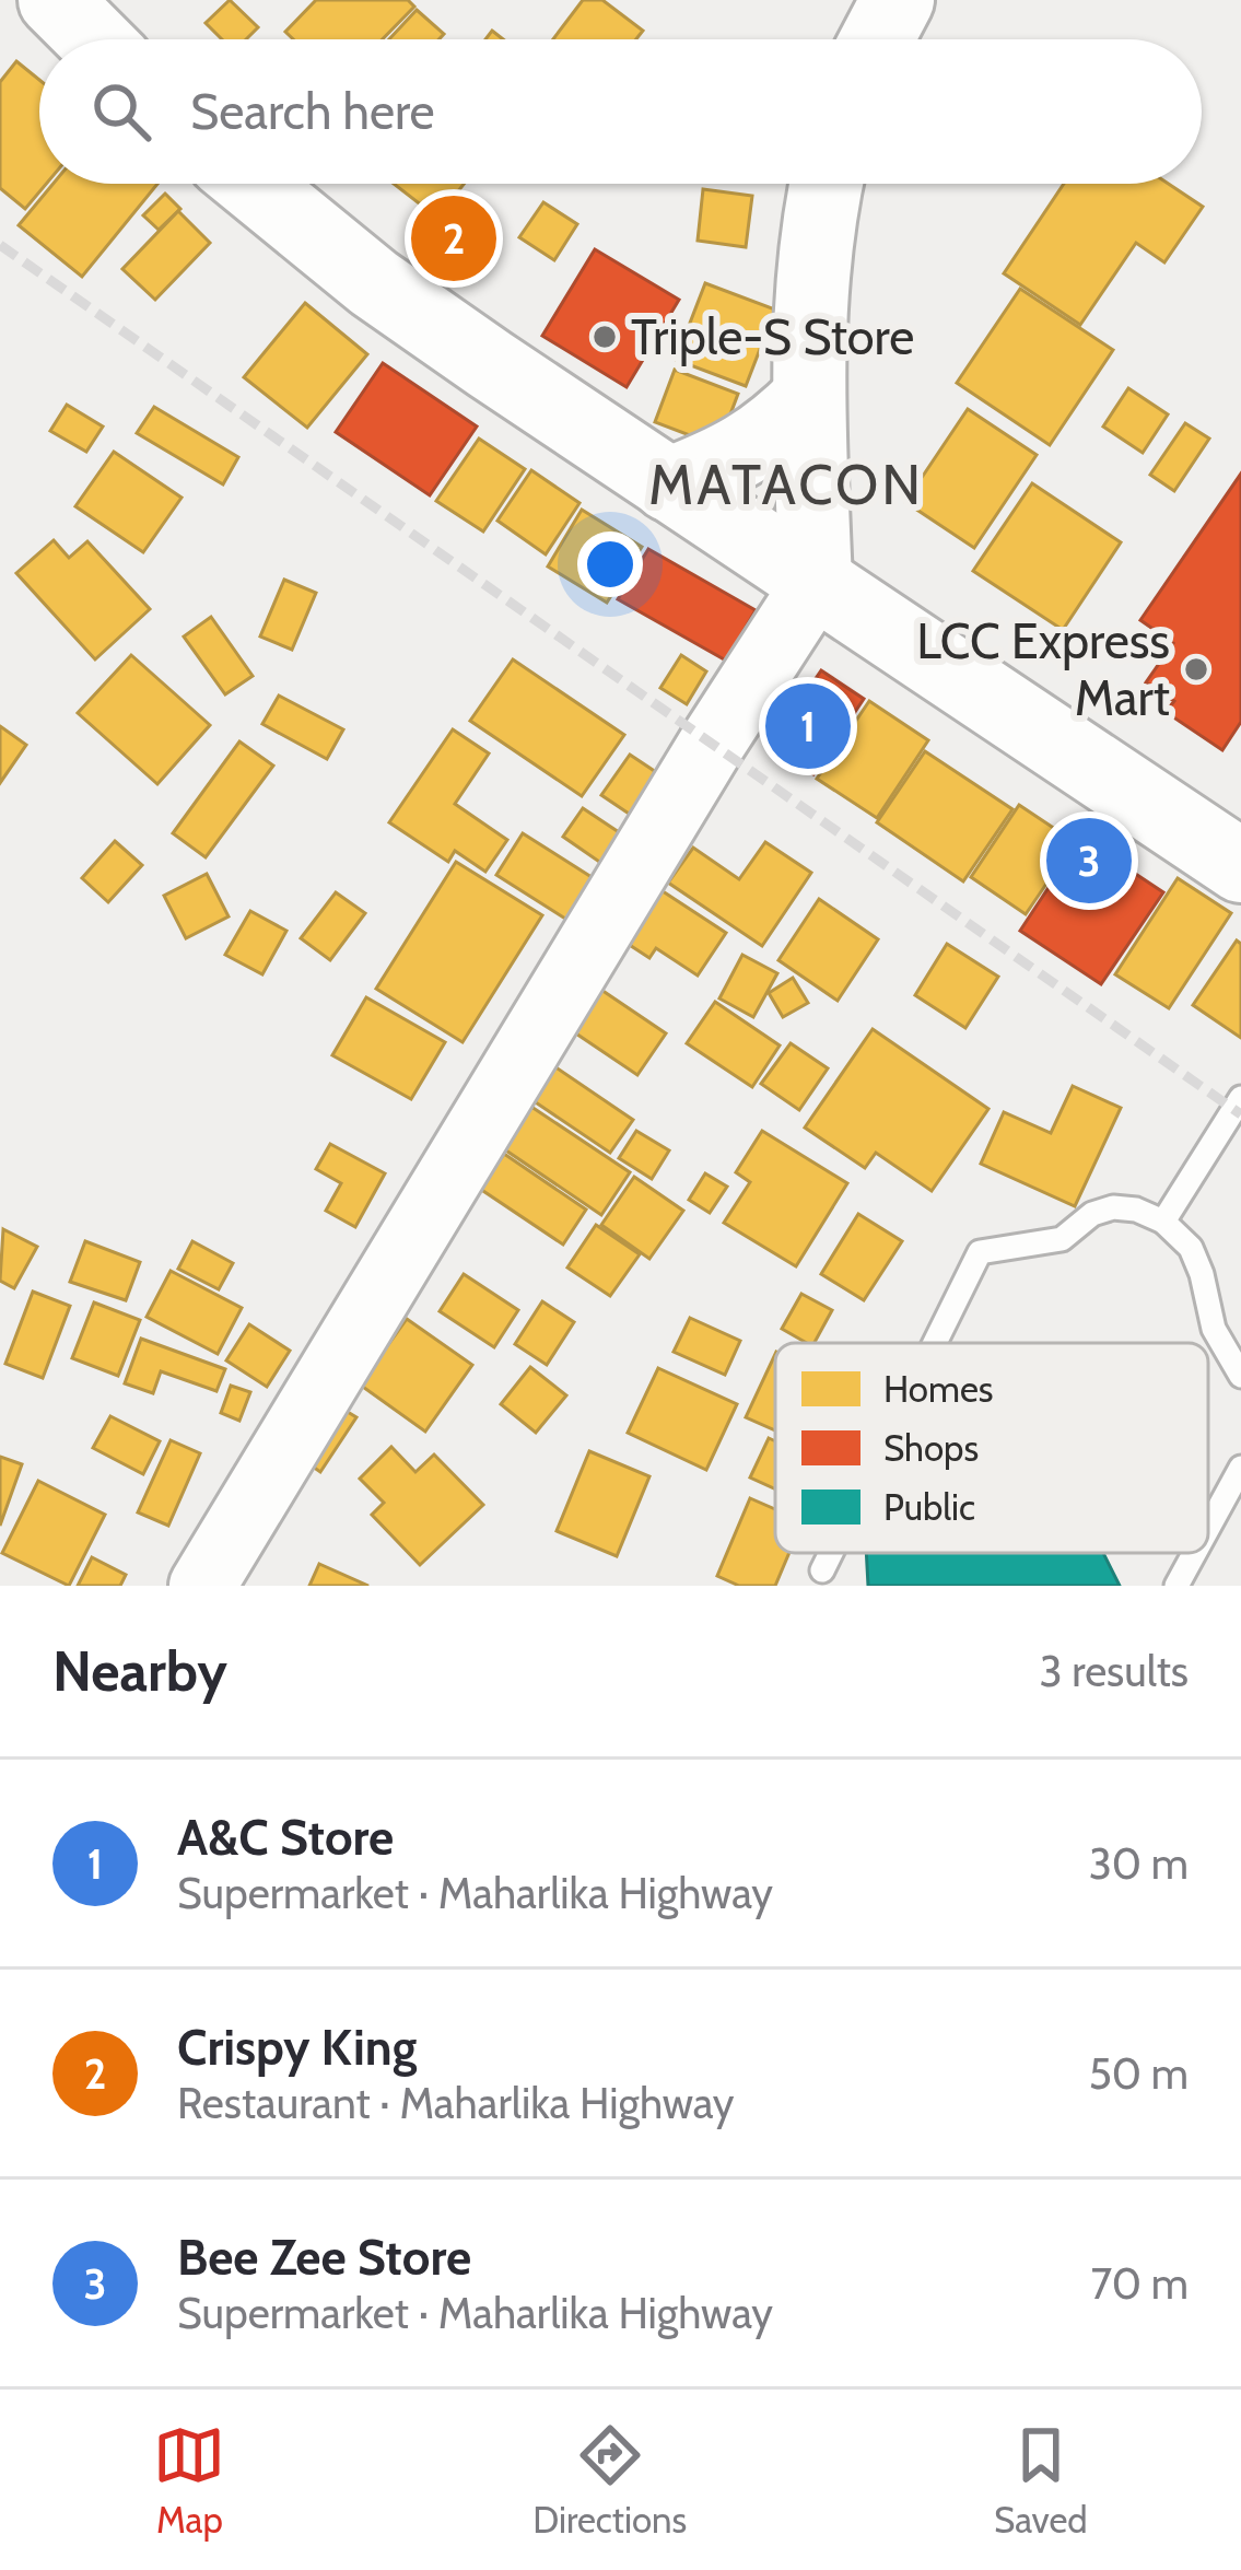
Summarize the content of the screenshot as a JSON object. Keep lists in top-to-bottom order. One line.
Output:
{"districts":["MATACON"],"places":["Triple-S Store","LCC Express Mart"],"legend":["Homes","Shops","Public"],"page":{"search":"Search here","pins":["2","1","3"],"heading":["Nearby","3 results"],"list":[{"mark":"1","name":"A&C Store","note":"Supermarket · Maharlika Highway","value":"30 m"},{"mark":"2","name":"Crispy King","note":"Restaurant · Maharlika Highway","value":"50 m"},{"mark":"3","name":"Bee Zee Store","note":"Supermarket · Maharlika Highway","value":"70 m"}],"nav":["Map","Directions","Saved"]}}
